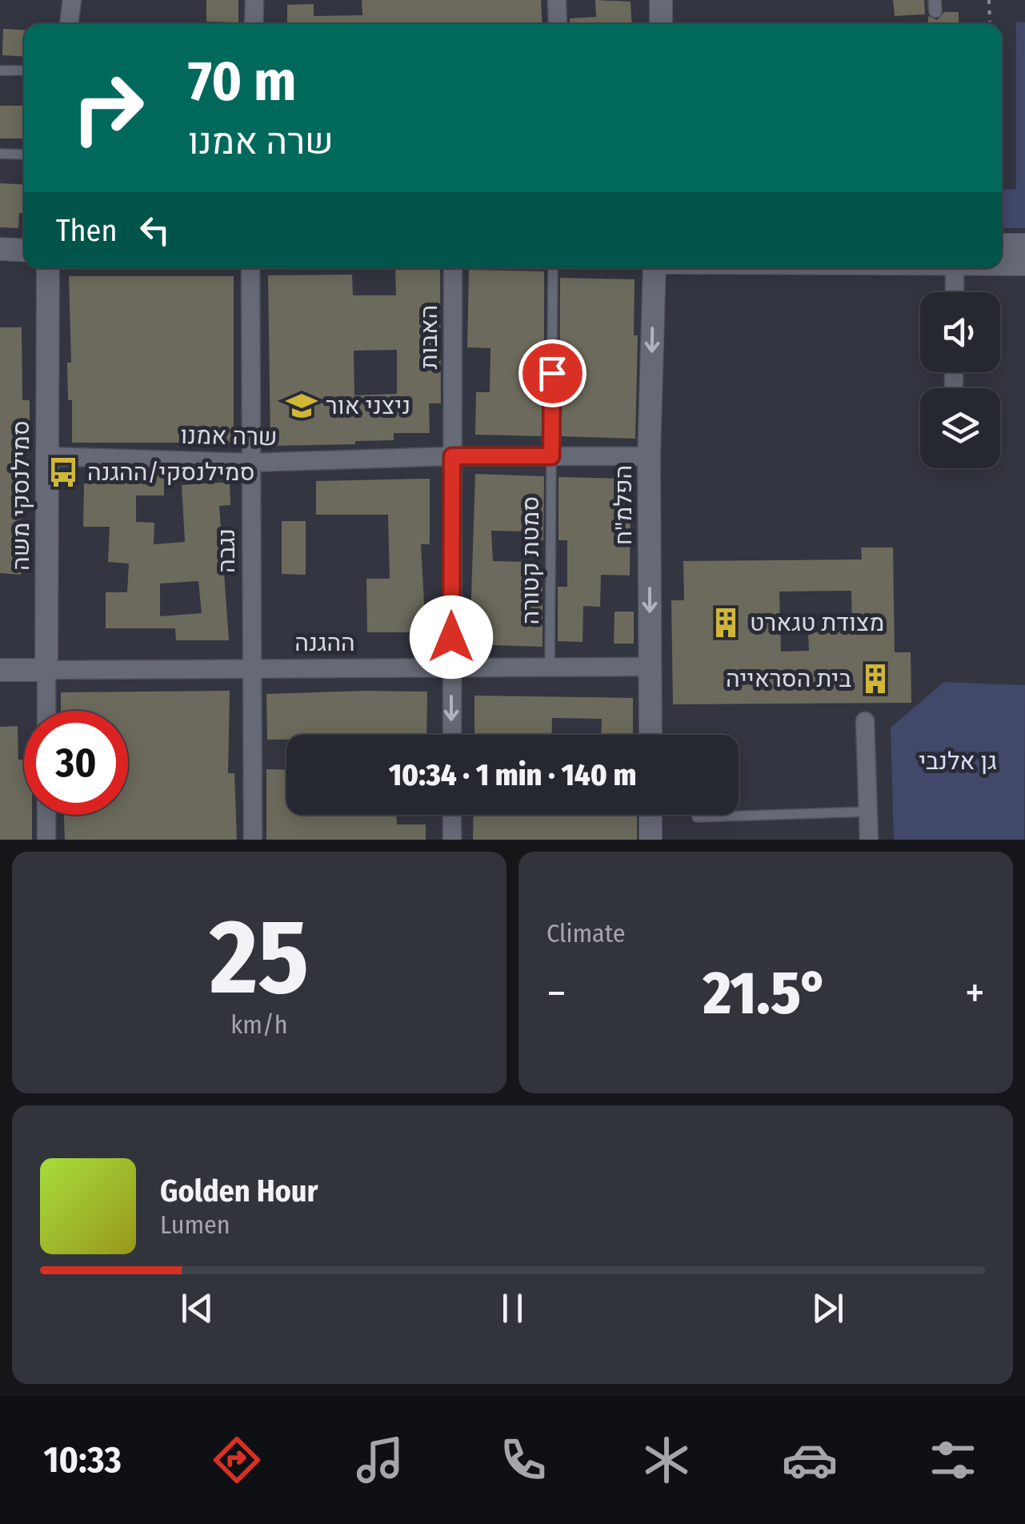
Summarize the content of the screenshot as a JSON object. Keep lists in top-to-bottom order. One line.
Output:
{"streets":{"street":["האבות","שרה אמנו","סמילנסקי משה","הפלמ\"ח","נגבה","ההגנה"],"lane":["סמטת קטורה"]},"crossings":[["האבות","שרה אמנו"],["האבות","ההגנה"],["שרה אמנו","סמילנסקי משה"],["שרה אמנו","הפלמ\"ח"],["שרה אמנו","נגבה"],["שרה אמנו","סמטת קטורה"],["סמילנסקי משה","ההגנה"],["הפלמ\"ח","ההגנה"],["נגבה","ההגנה"],["סמטת קטורה","ההגנה"]],"one_way":["הפלמ\"ח"],"parks":["גן אלנבי"],"places":{"school or university":["ניצני אור"],"bus stop":["סמילנסקי/ההגנה"],"building":["מצודת טגארט","בית הסראייה"]},"page":{"turn":["70 m","שרה אמנו"],"then":"Then","limit":"30","trip":"10:34 · 1 min · 140 m","tile":[["25","km/h"],"Climate"],"heat":["−","21.5°","+"],"song":["Golden Hour","Lumen"],"tabs":"10:33"}}
